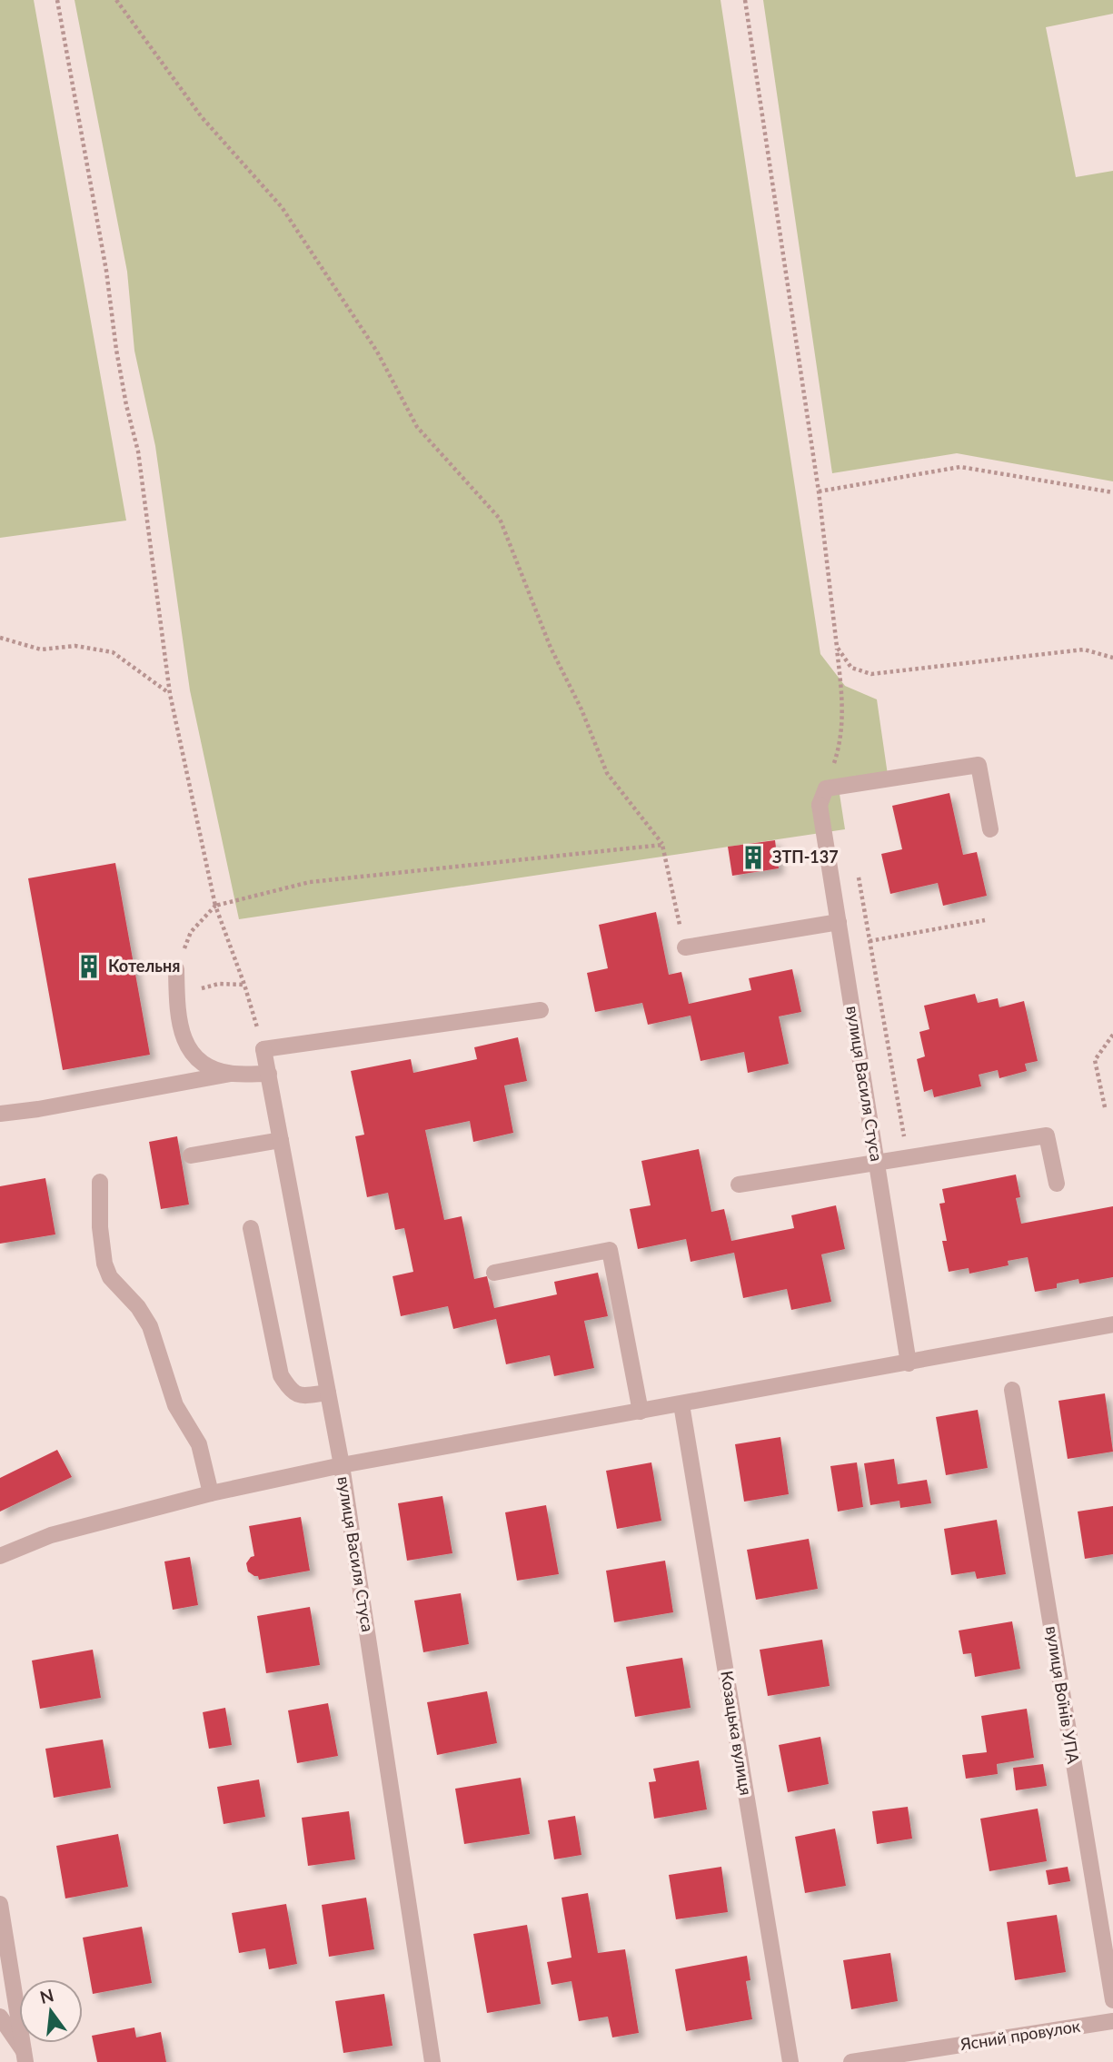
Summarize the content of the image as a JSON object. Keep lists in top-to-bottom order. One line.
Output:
{"streets":{"street":["вулиця Василя Стуса","вулиця Воїнів УПА","Козацька вулиця","Ясний провулок"]},"places":{"building":["ЗТП-137","Котельня"]},"north":"top"}
